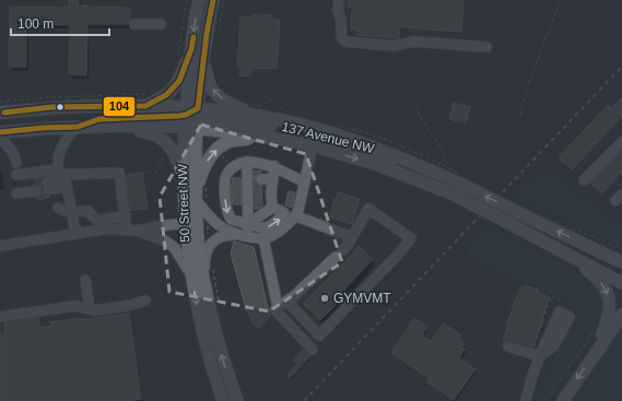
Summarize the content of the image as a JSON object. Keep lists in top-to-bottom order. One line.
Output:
{"streets":{"main road":["137 Avenue NW","50 Street NW"]},"crossings":[["137 Avenue NW","50 Street NW"]],"places":["GYMVMT"],"lines":["transit line 104"],"scale_bar":"100 m"}
